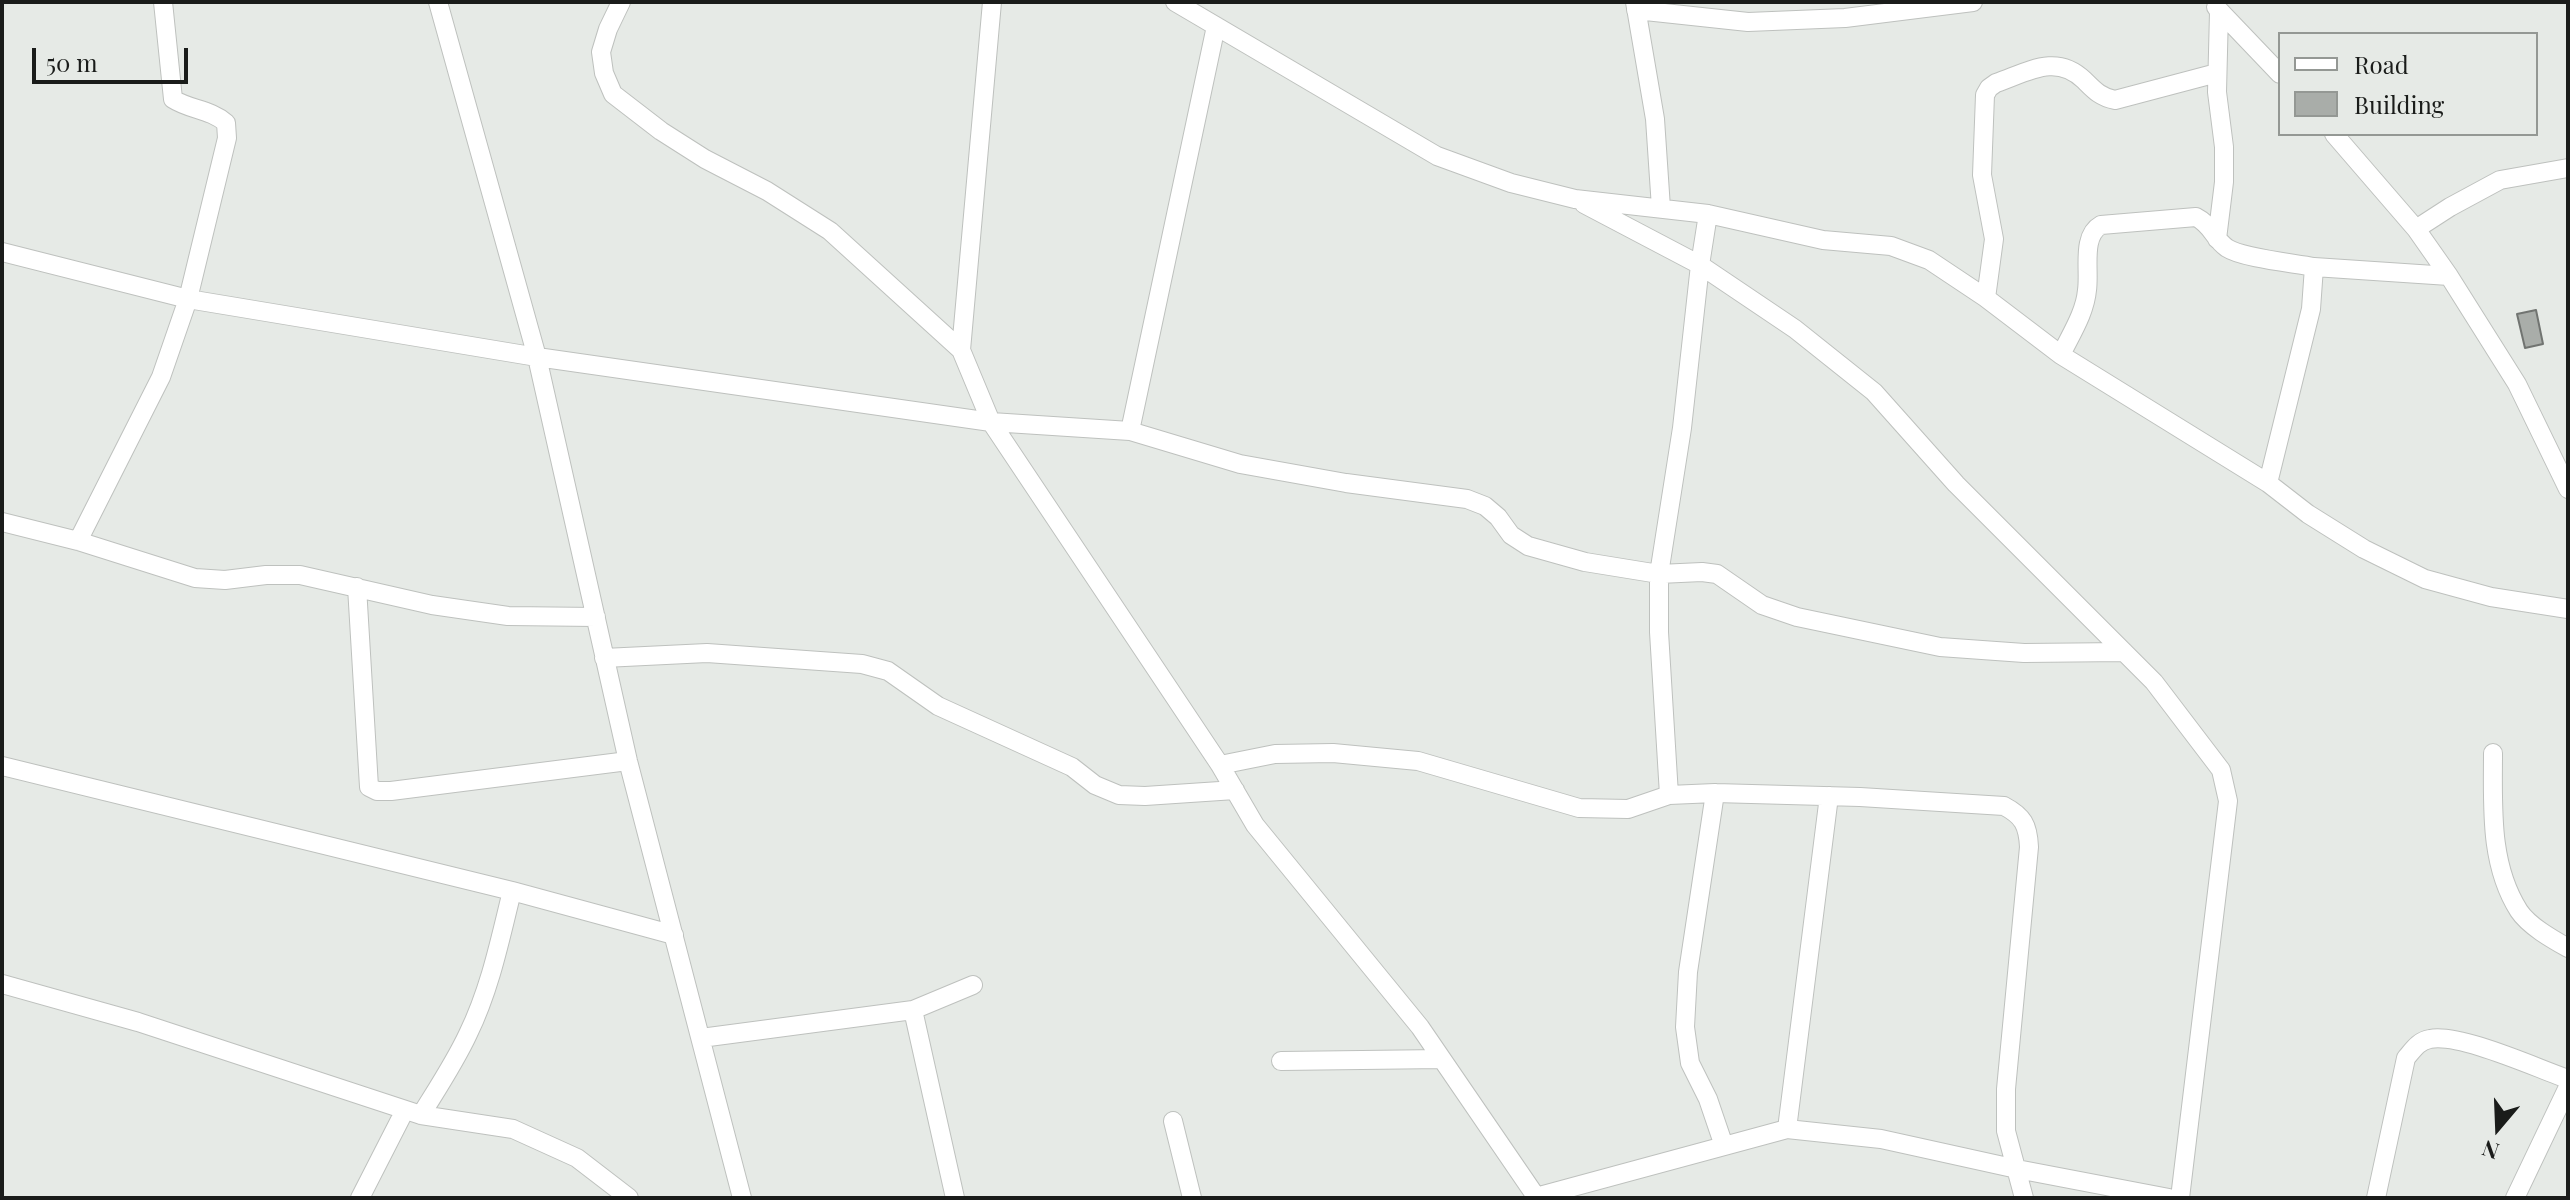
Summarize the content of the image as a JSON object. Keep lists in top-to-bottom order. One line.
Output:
{"legend":["Road","Building"],"scale_bar":"50 m","north":"bottom"}
